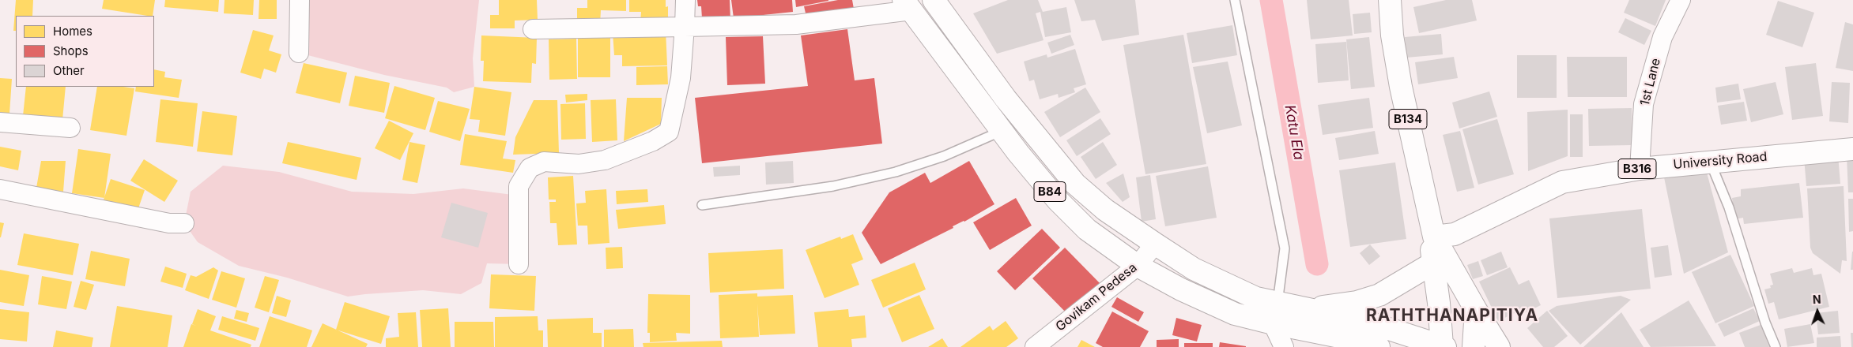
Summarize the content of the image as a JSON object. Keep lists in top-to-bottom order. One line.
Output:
{"streets":{"main road":["B134","University Road","B316","B84"],"street":["1st Lane","Govikam Pedesa"]},"crossings":[["1st Lane","University Road"],["B134","University Road"],["B134","B84"],["B84","Govikam Pedesa"]],"districts":["RATHTHANAPITIYA"],"water":["Katu Ela"],"legend":["Homes","Shops","Other"],"north":"top"}
